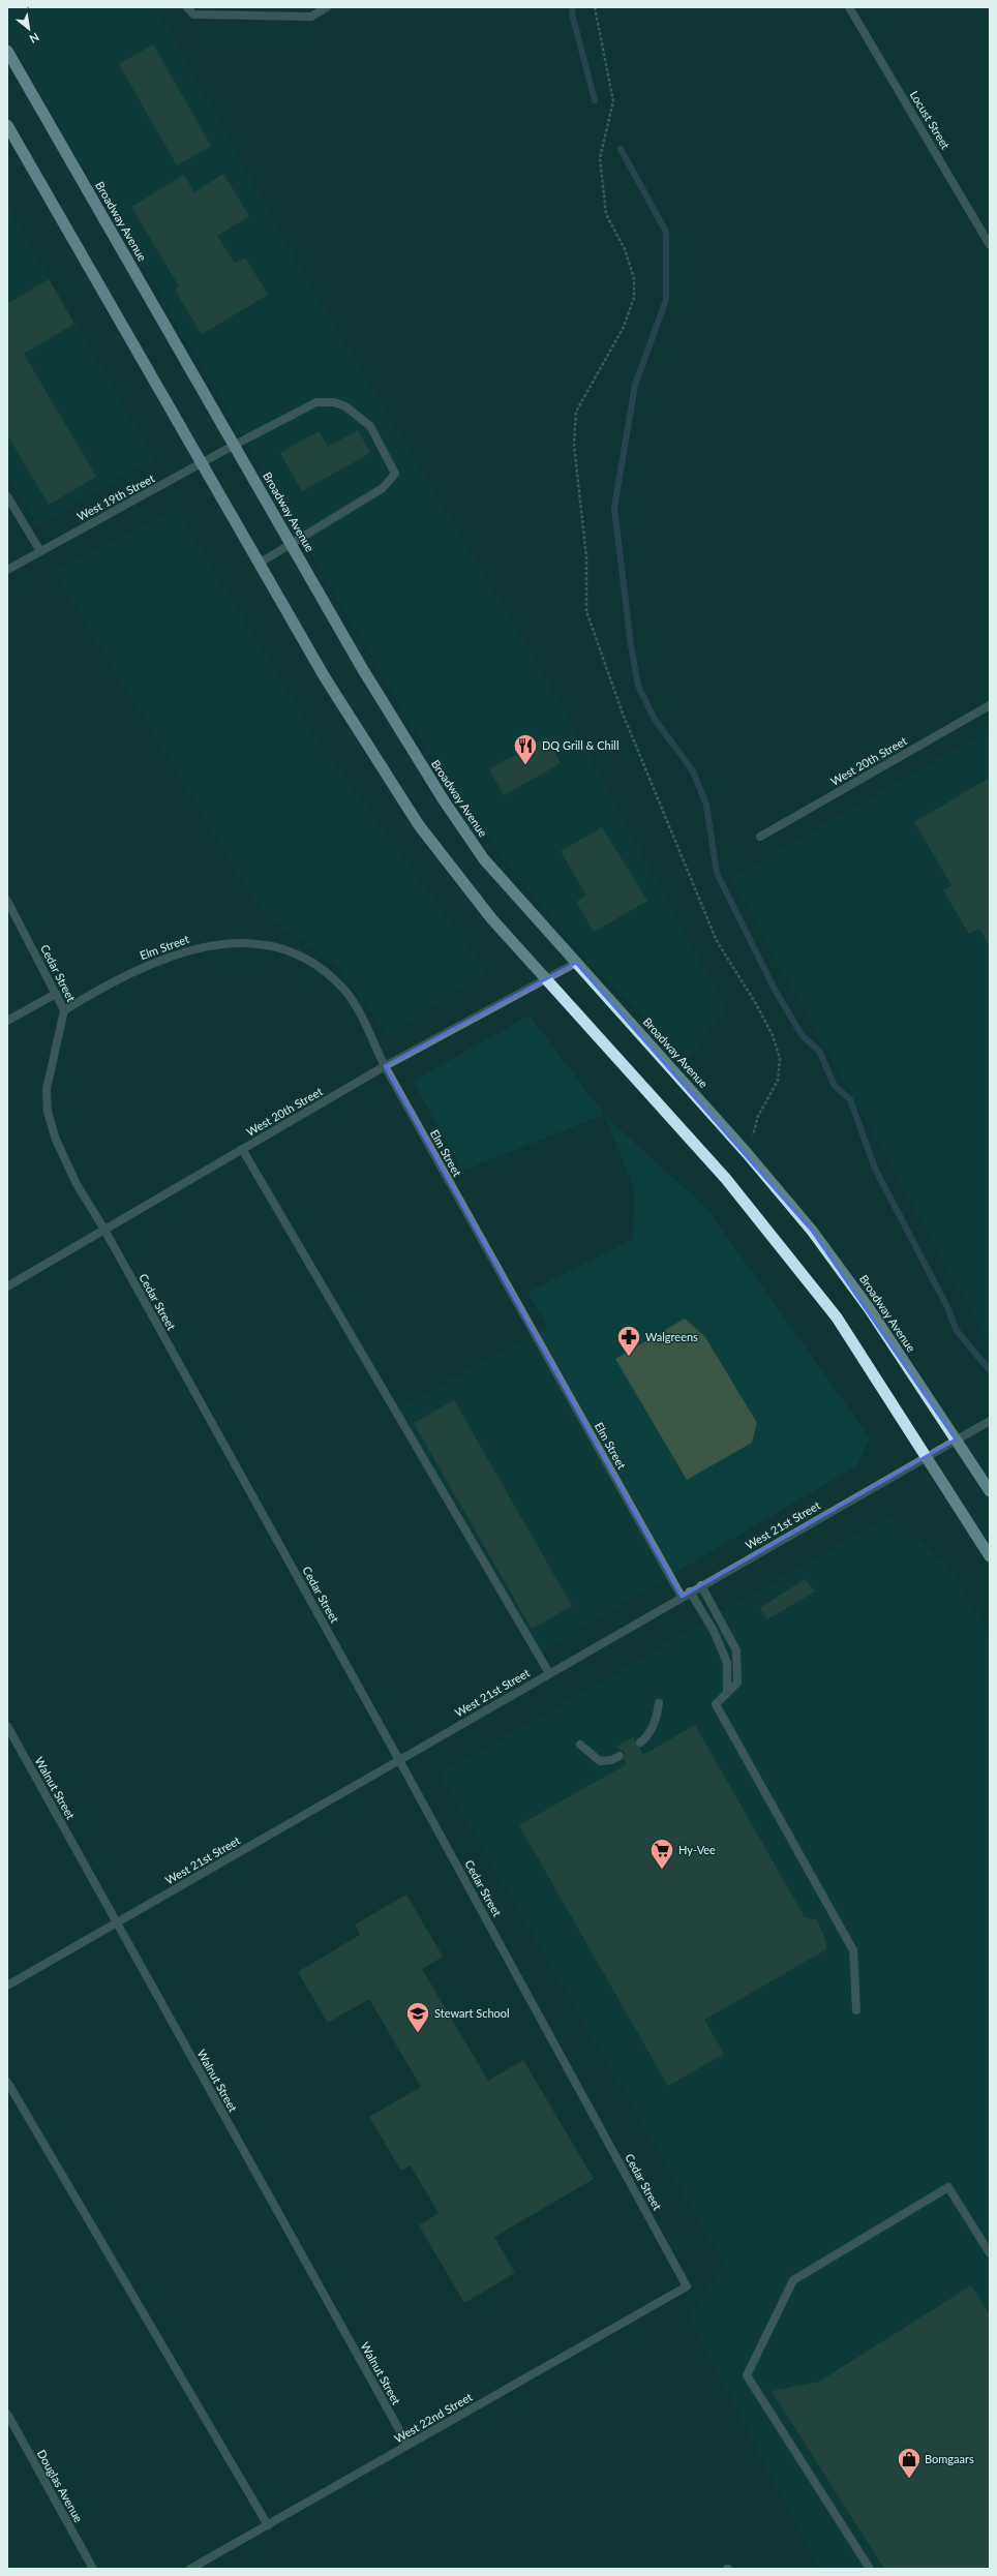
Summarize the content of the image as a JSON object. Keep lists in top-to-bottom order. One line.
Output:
{"streets":{"highway":["Broadway Avenue"],"street":["Locust Street","West 19th Street","West 20th Street","Elm Street","Cedar Street","West 21st Street","Walnut Street","West 22nd Street","Douglas Avenue"]},"crossings":[["Broadway Avenue","West 19th Street"],["Broadway Avenue","West 20th Street"],["Broadway Avenue","West 21st Street"],["West 20th Street","Elm Street"],["West 20th Street","Cedar Street"],["Elm Street","Cedar Street"],["Elm Street","West 21st Street"],["Cedar Street","West 21st Street"],["Cedar Street","West 22nd Street"],["West 21st Street","Walnut Street"],["Walnut Street","West 22nd Street"]],"places":{"restaurant":["DQ Grill & Chill"],"pharmacy":["Walgreens"],"supermarket":["Hy-Vee"],"school or university":["Stewart School"],"shop":["Bomgaars"]},"north":"bottom right"}
